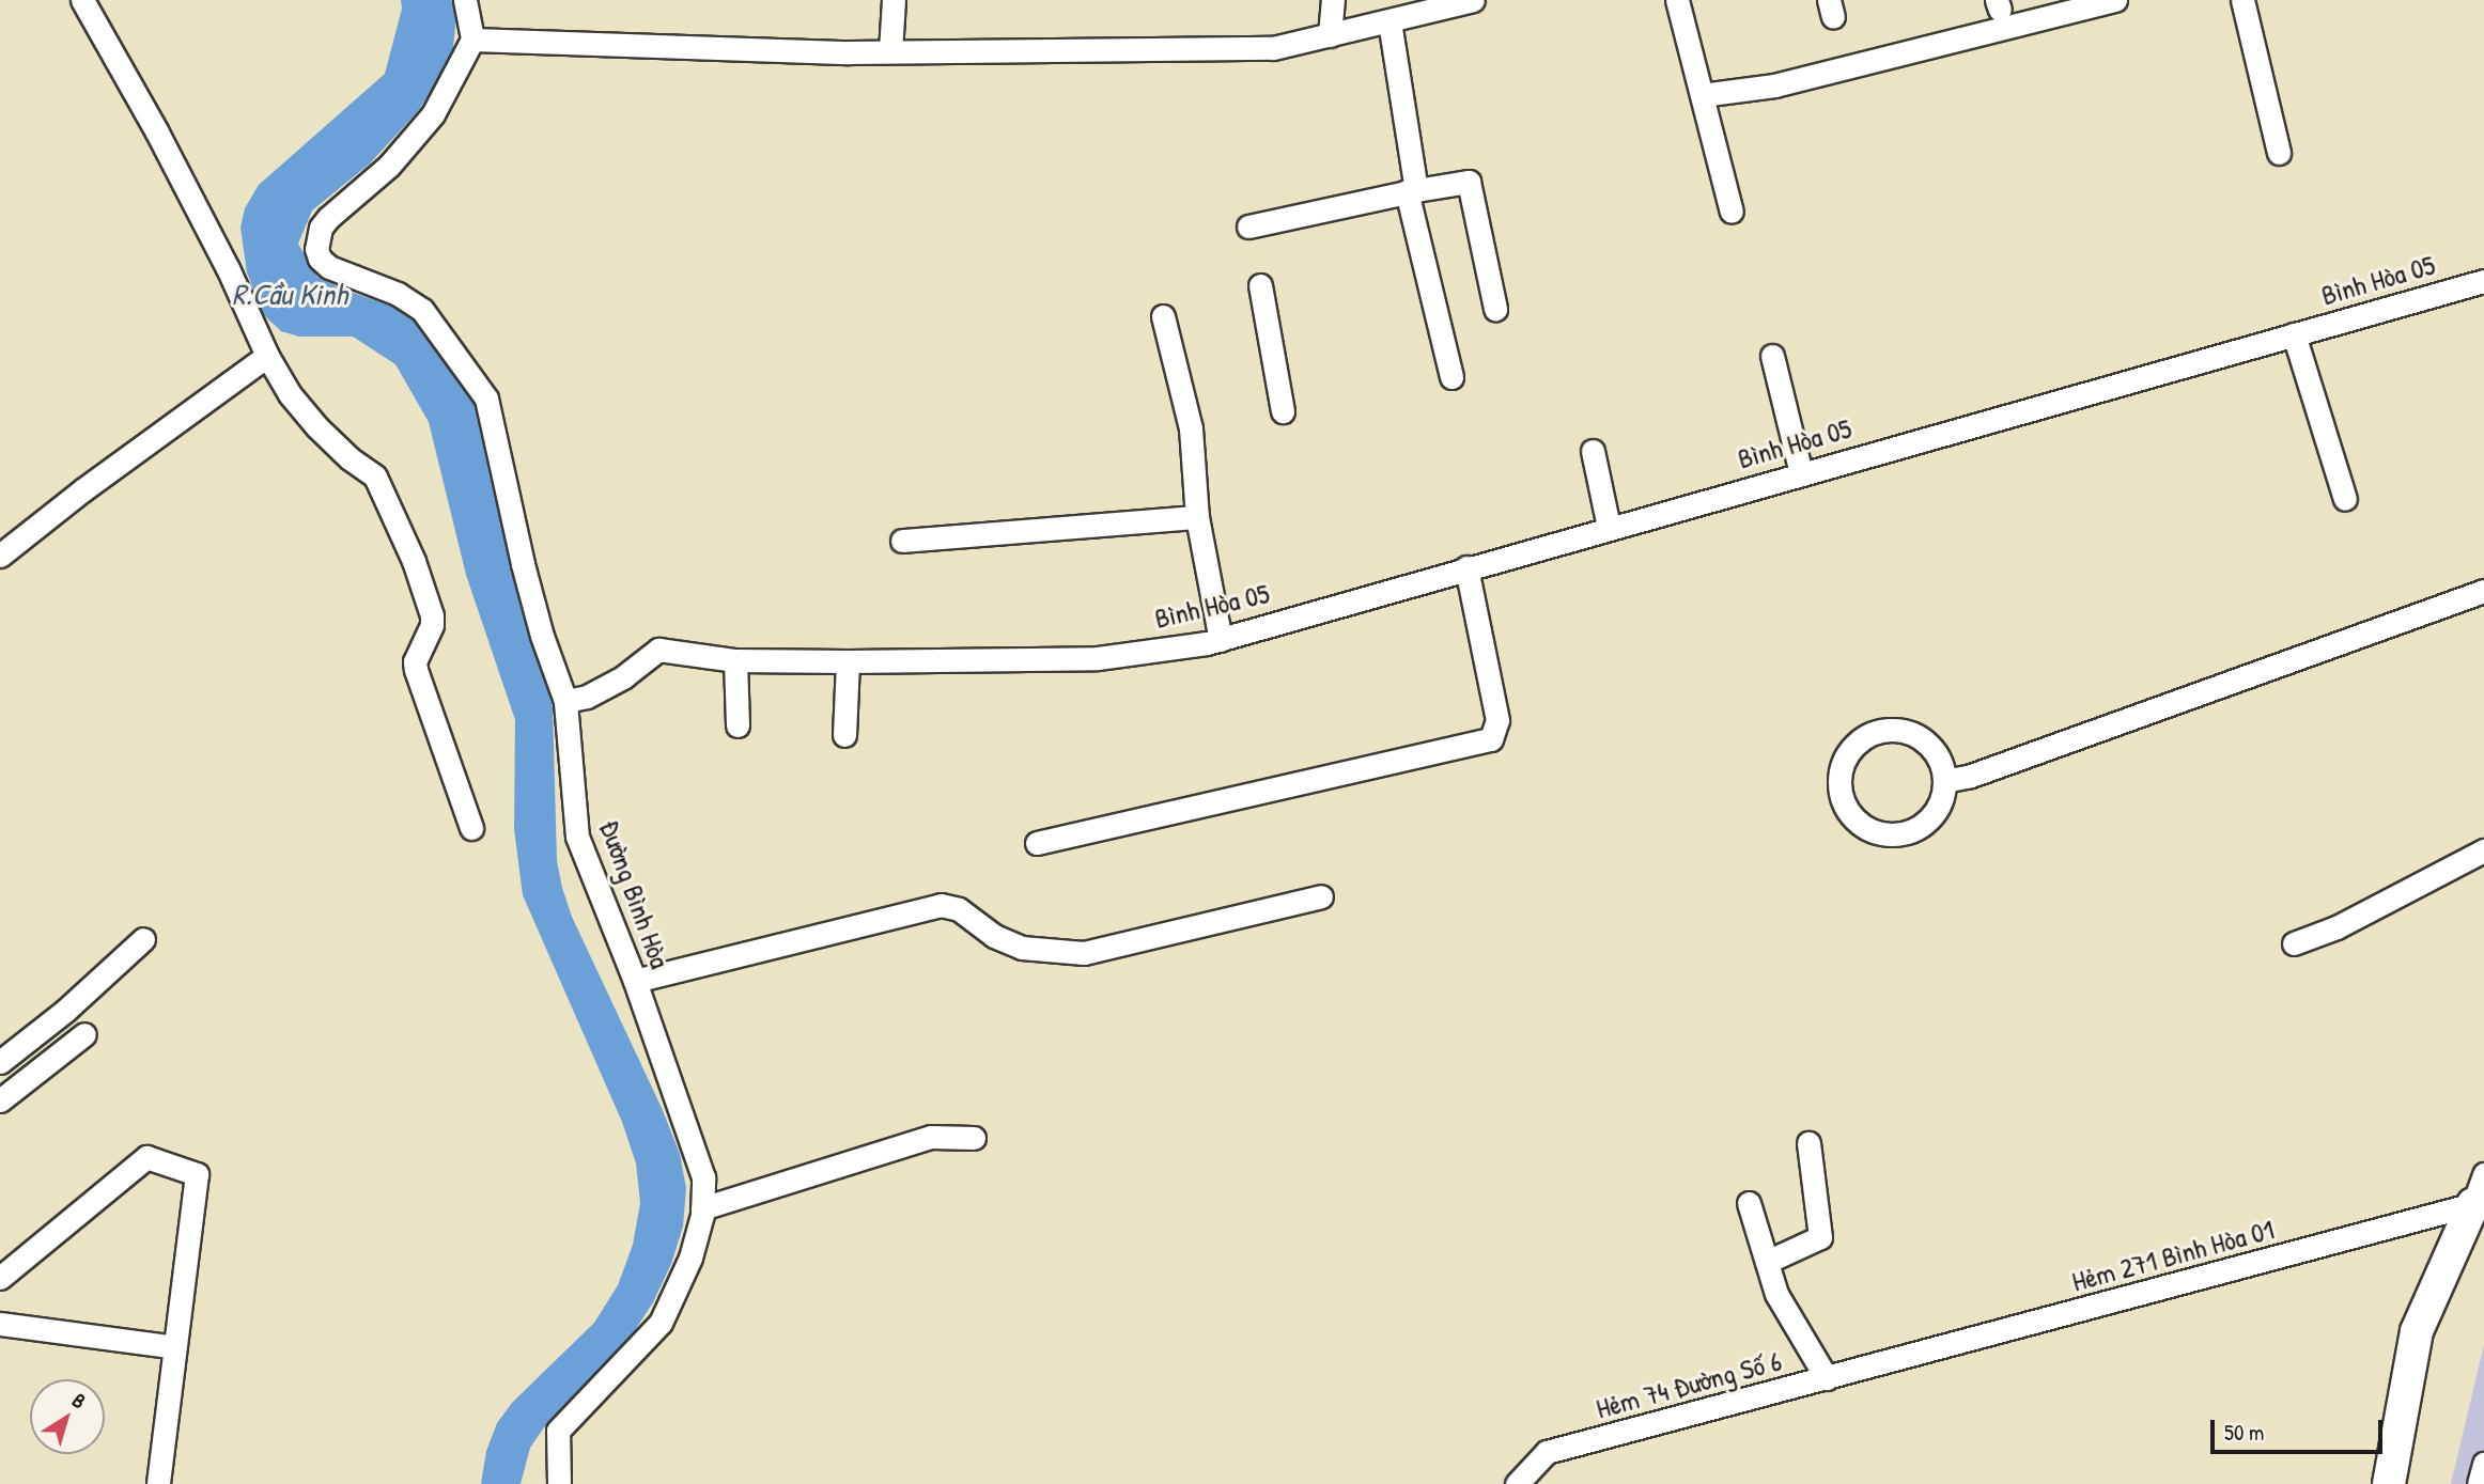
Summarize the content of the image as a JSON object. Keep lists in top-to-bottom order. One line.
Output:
{"streets":{"street":["Bình Hòa 05","Đường Bình Hòa","Hẻm 271 Bình Hòa 01","Hẻm 74 Đường Số 6"]},"crossings":[["Hẻm 271 Bình Hòa 01","Hẻm 74 Đường Số 6"]],"water":["R.Cầu Kinh"],"scale_bar":"50 m","north":"top right"}
